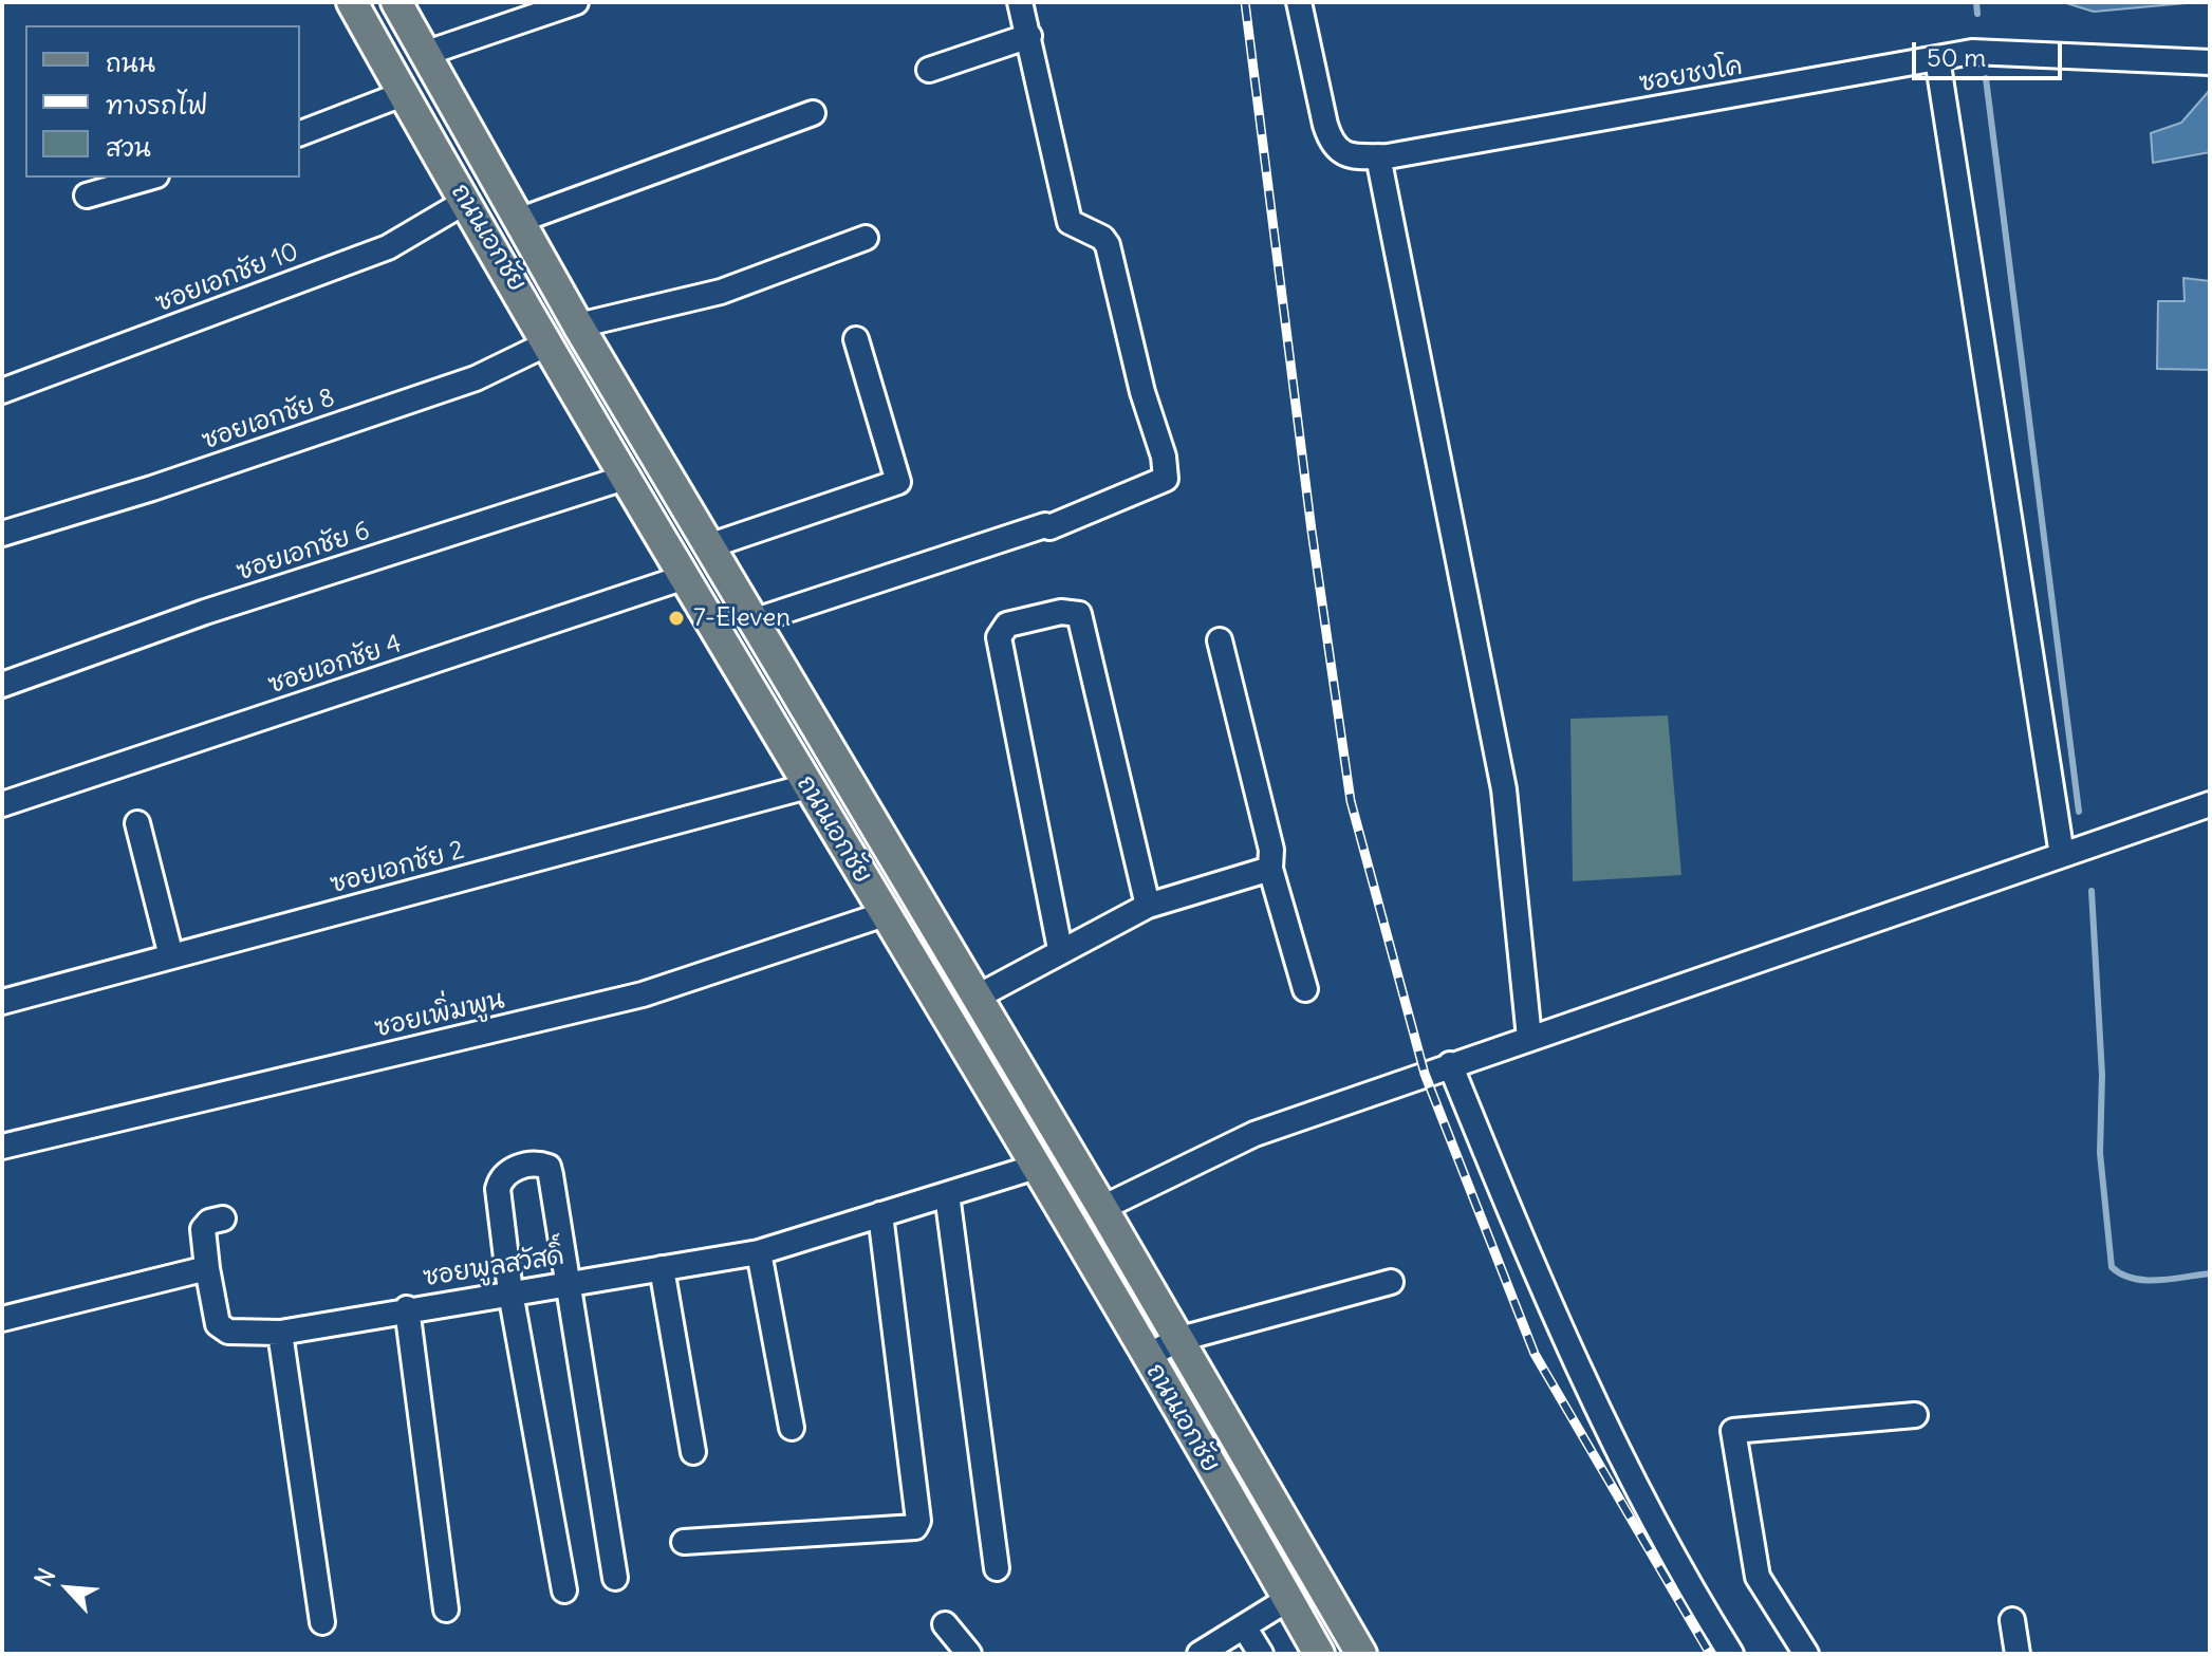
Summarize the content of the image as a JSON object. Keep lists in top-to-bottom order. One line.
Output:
{"streets":{"main road":["ถนนเอกชัย"],"street":["ซอยชงโค","ซอยเอกชัย 10","ซอยเอกชัย 8","ซอยเอกชัย 6","ซอยเอกชัย 4","ซอยเอกชัย 2","ซอยเพิ่มพูน","ซอยพูลสวัสดิ์"]},"crossings":[["ถนนเอกชัย","ซอยเอกชัย 10"],["ถนนเอกชัย","ซอยเอกชัย 8"],["ถนนเอกชัย","ซอยเอกชัย 6"],["ถนนเอกชัย","ซอยเอกชัย 4"],["ถนนเอกชัย","ซอยเอกชัย 2"],["ถนนเอกชัย","ซอยเพิ่มพูน"],["ถนนเอกชัย","ซอยพูลสวัสดิ์"]],"places":["7-Eleven"],"legend":["ถนน","ทางรถไฟ","สวน"],"scale_bar":"50 m","north":"top left"}
